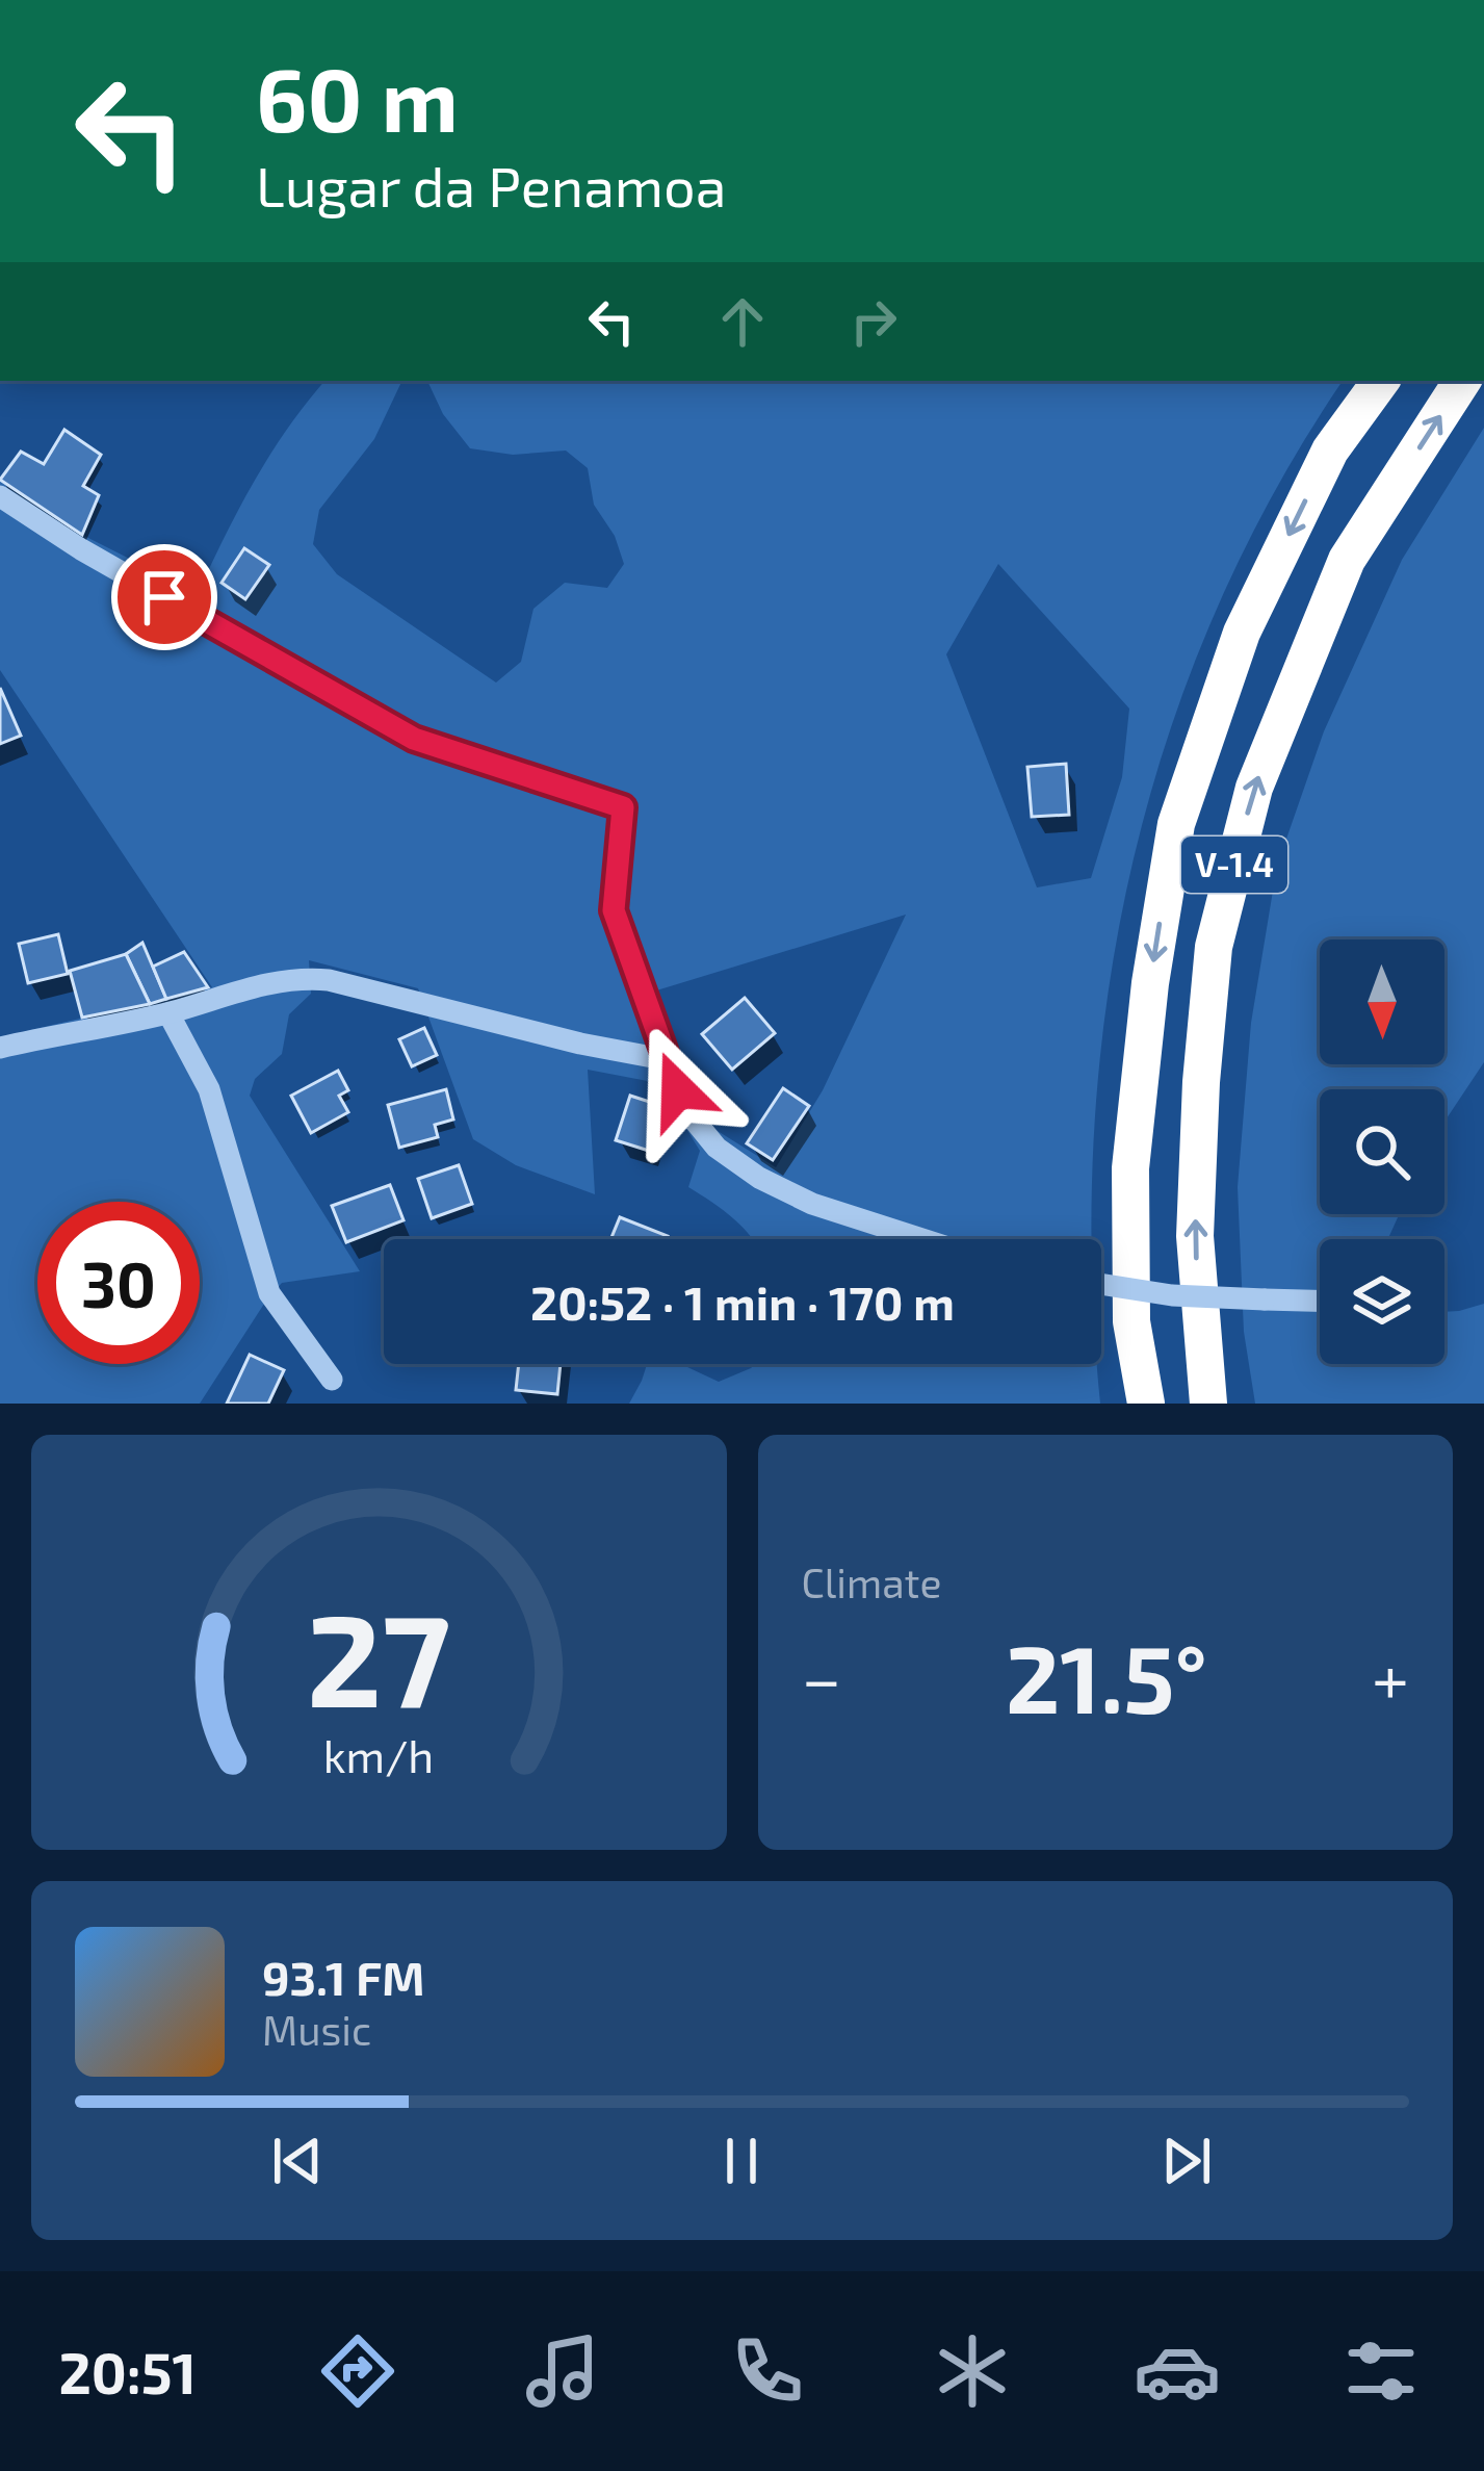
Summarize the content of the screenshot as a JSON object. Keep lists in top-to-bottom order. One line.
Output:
{"streets":{"highway":["V-1.4"]},"north":"bottom","page":{"turn":["60 m","Lugar da Penamoa"],"limit":"30","trip":"20:52 · 1 min · 170 m","tile":"Climate","heat":["−","21.5°","+"],"song":["93.1 FM","Music"],"tabs":"20:51","gauge":["27","km/h"]}}
